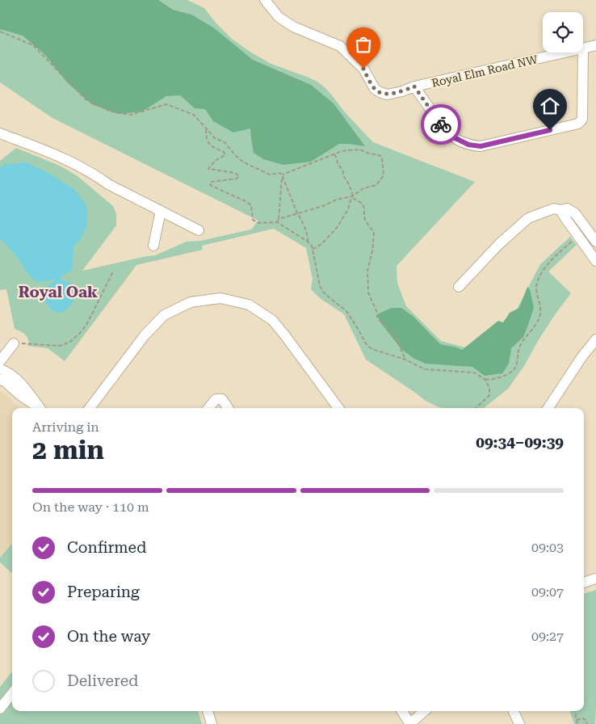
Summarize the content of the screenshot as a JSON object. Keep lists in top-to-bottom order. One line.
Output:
{"streets":{"street":["Royal Elm Road NW"]},"districts":["Royal Oak"],"page":{"heading":["2 min","Arriving in","09:34–09:39"],"bar":"On the way · 110 m","list":[["Confirmed","09:03"],["Preparing","09:07"],["On the way","09:27"],"Delivered"]}}
